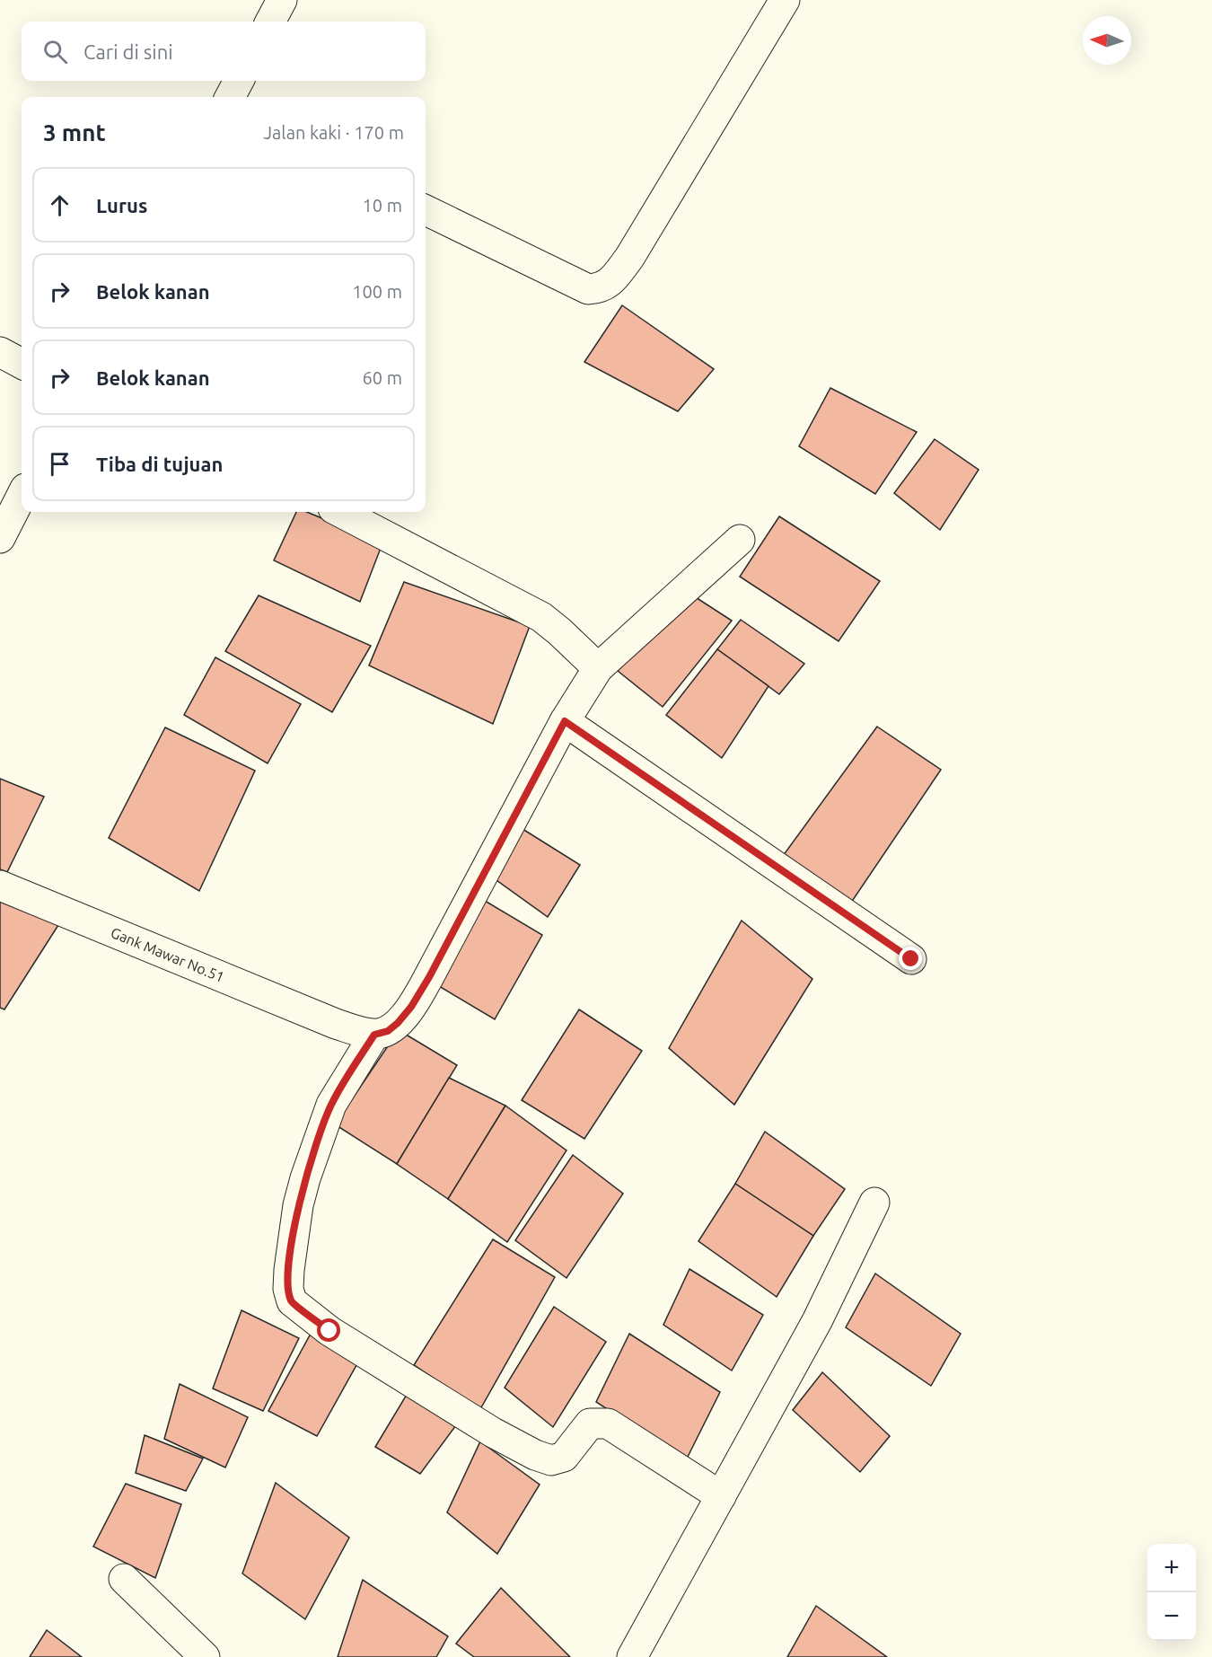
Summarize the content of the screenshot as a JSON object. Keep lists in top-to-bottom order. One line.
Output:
{"streets":{"main road":["Gank Mawar No.51"]},"north":"left","page":{"search":"Cari di sini","heading":["3 mnt","Jalan kaki · 170 m"],"list":[["Lurus","10 m"],["Belok kanan","100 m"],["Belok kanan","60 m"],"Tiba di tujuan"],"map_buttons":["+","−"]}}
